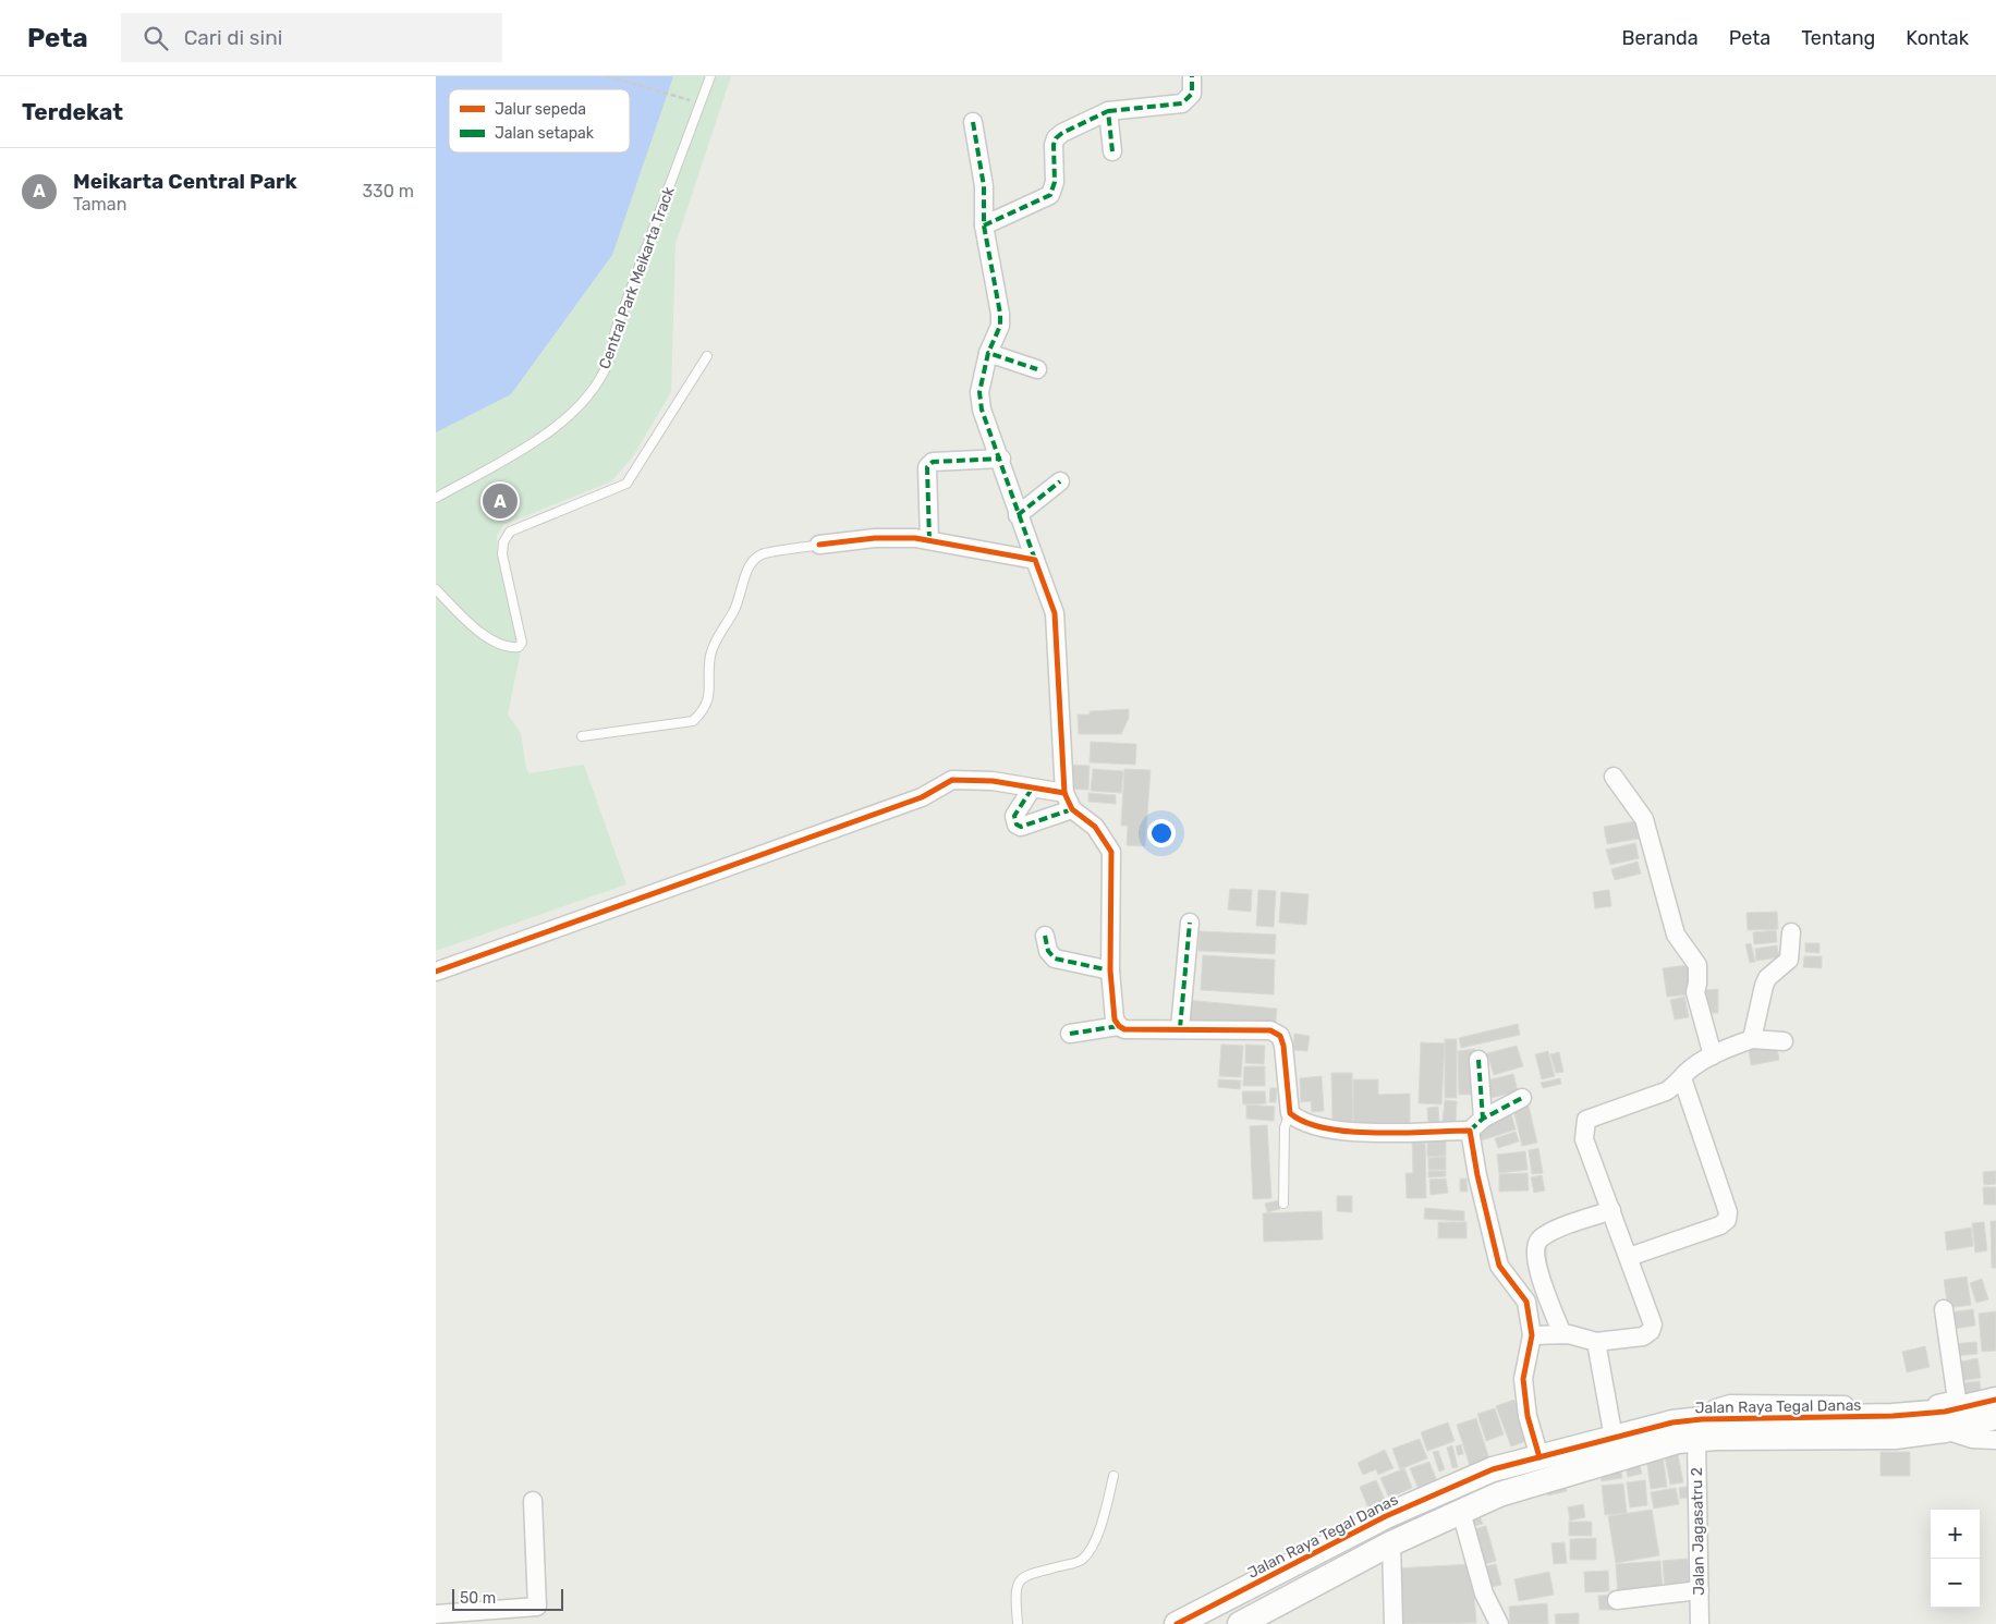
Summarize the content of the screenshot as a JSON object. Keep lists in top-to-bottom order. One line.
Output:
{"streets":{"street":["Jalan Raya Tegal Danas","Jalan Jagasatru 2"],"lane":["Central Park Meikarta Track"]},"crossings":[["Jalan Raya Tegal Danas","Jalan Jagasatru 2"]],"legend":["Jalur sepeda","Jalan setapak"],"scale_bar":"50 m","page":{"header":"Peta","search":"Cari di sini","nav":["Beranda","Peta","Tentang","Kontak"],"heading":"Terdekat","list":[{"mark":"A","name":"Meikarta Central Park","note":"Taman","value":"330 m"}],"pins":"A","map_buttons":["+","−"],"scale":"50 m"}}
